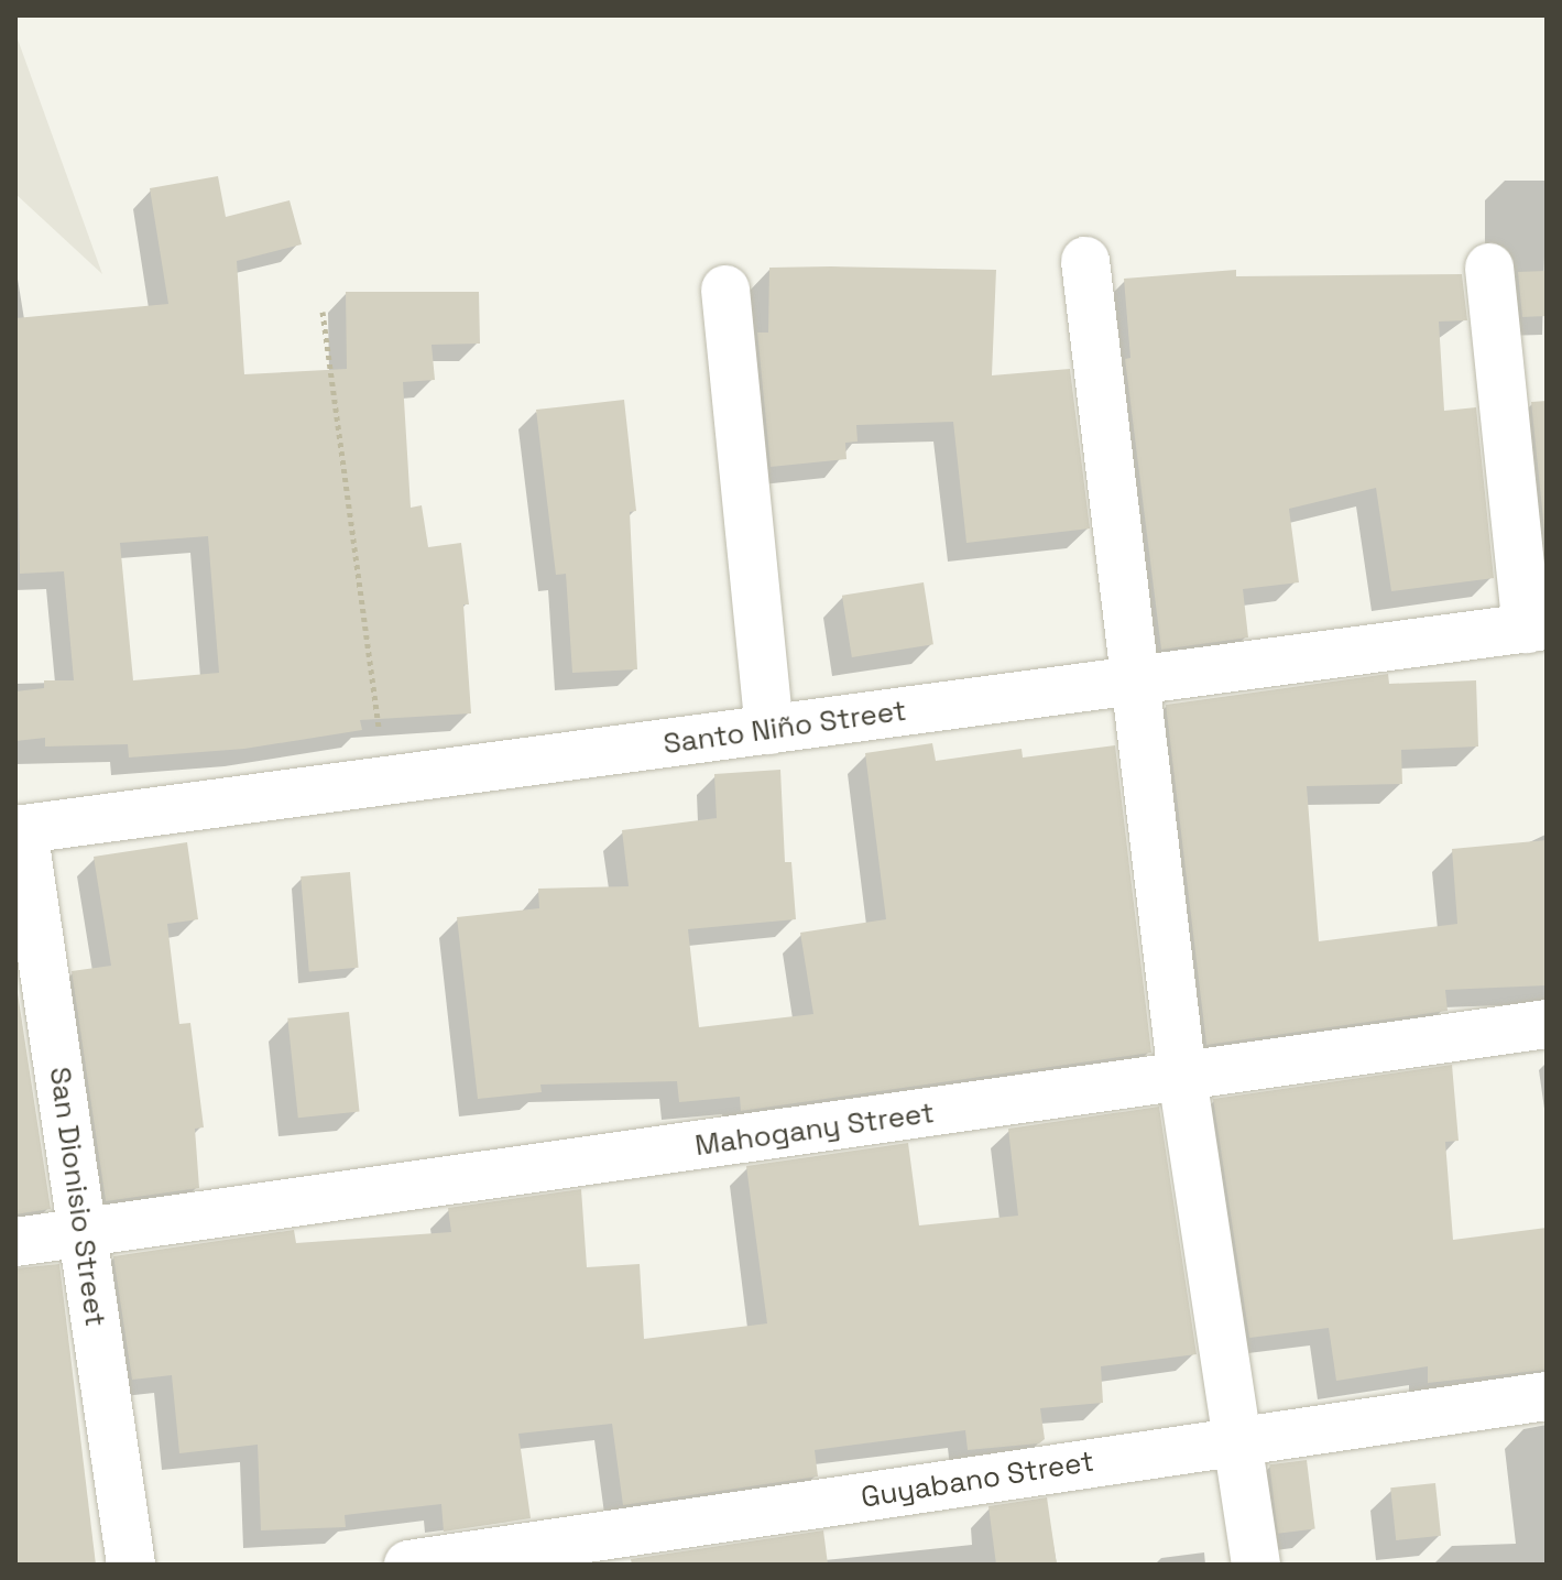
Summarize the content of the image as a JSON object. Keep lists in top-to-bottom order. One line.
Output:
{"streets":{"street":["Santo Niño Street","Mahogany Street","San Dionisio Street","Guyabano Street"]},"crossings":[["Santo Niño Street","San Dionisio Street"],["Mahogany Street","San Dionisio Street"]]}
